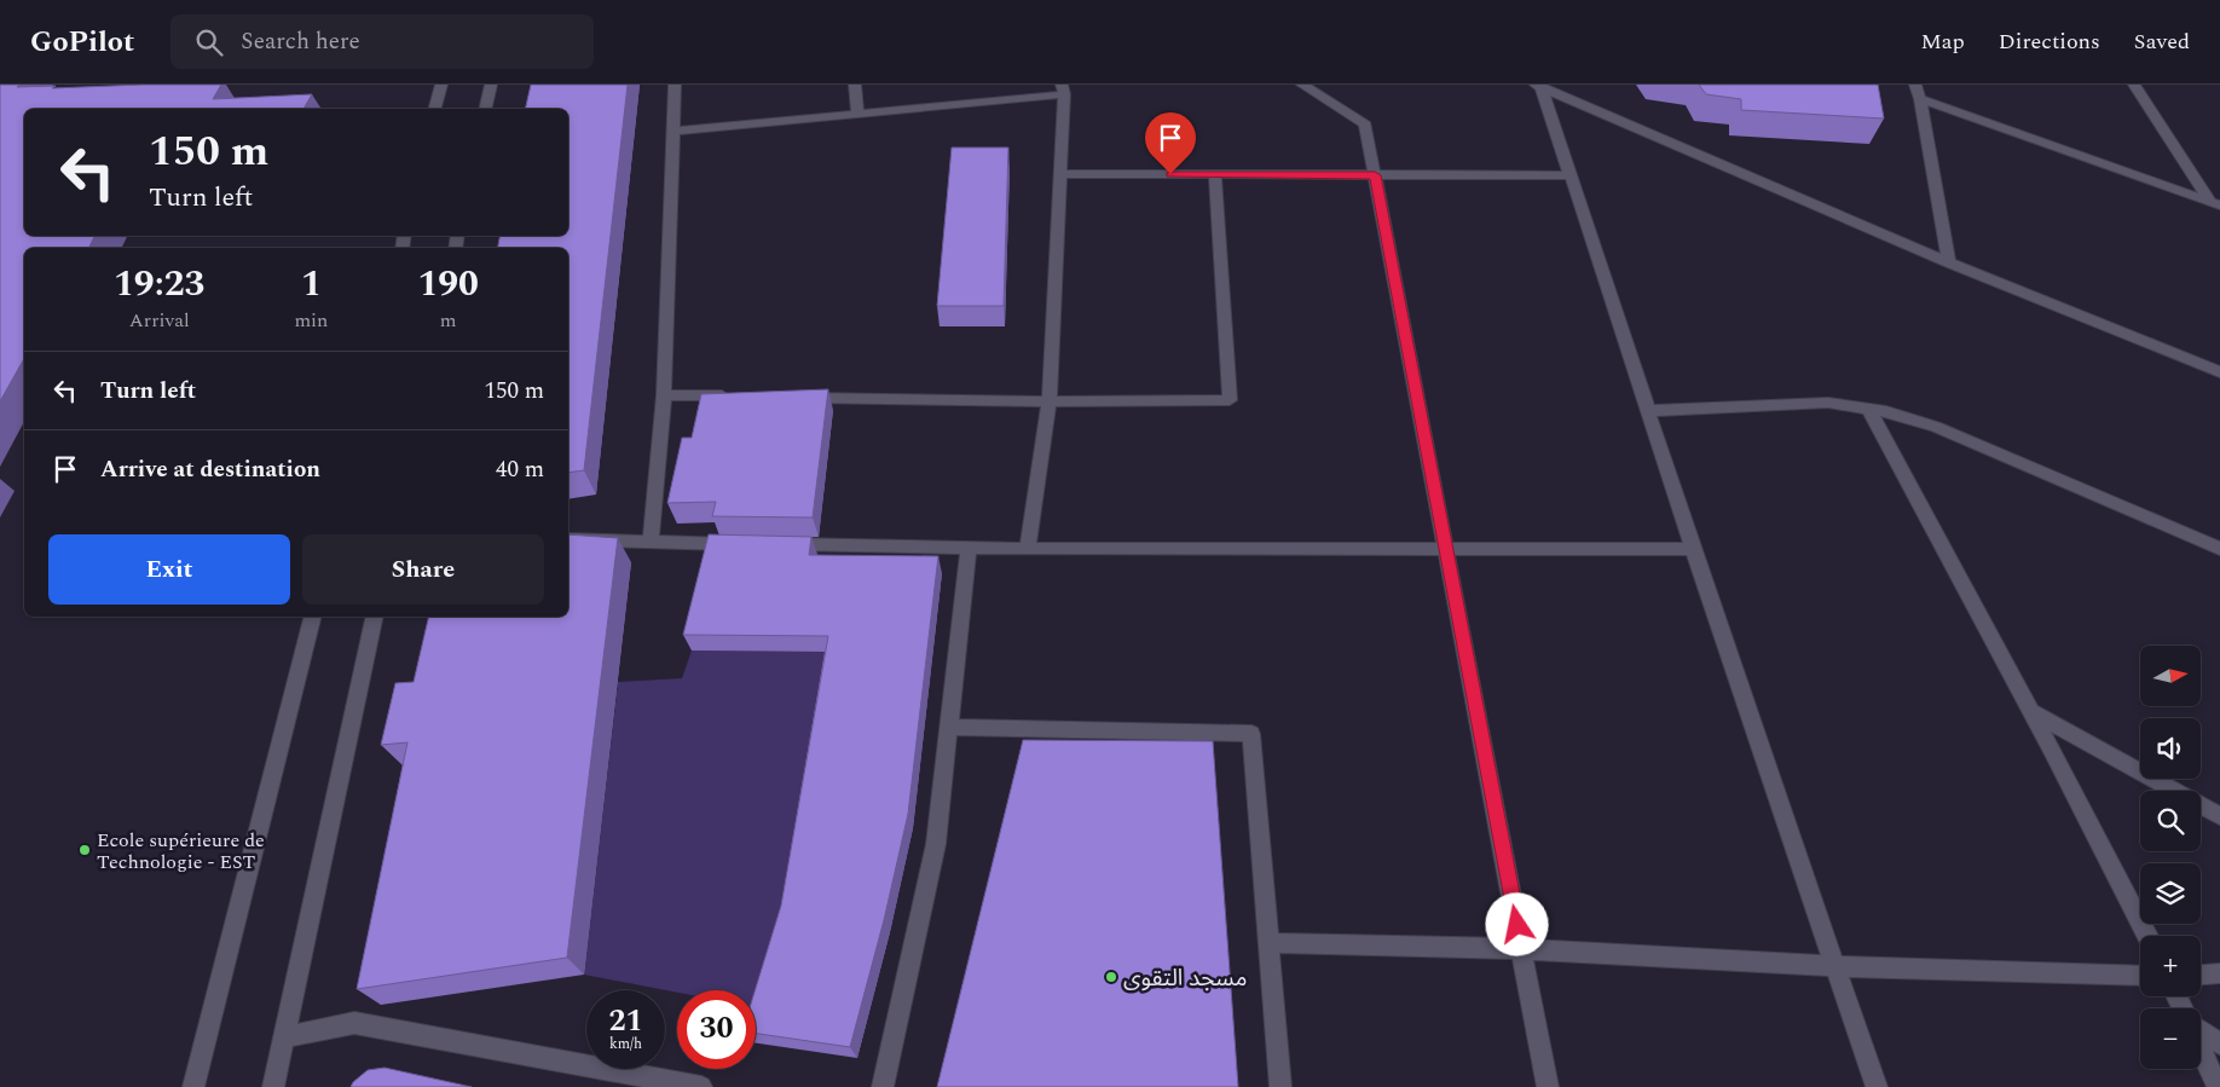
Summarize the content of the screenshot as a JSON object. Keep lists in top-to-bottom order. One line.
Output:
{"places":["Ecole supérieure de Technologie - EST","مسجد التقوى"],"north":"right","page":{"header":"GoPilot","search":"Search here","nav":["Map","Directions","Saved"],"turn":["150 m","Turn left"],"eta":["19:23","Arrival","1","min","190","m"],"list":[{"name":"Turn left","value":"150 m"},{"name":"Arrive at destination","value":"40 m"}],"buttons":["Exit","Share"],"map_buttons":["+","−"],"speed":"21 km/h","limit":"30"}}
